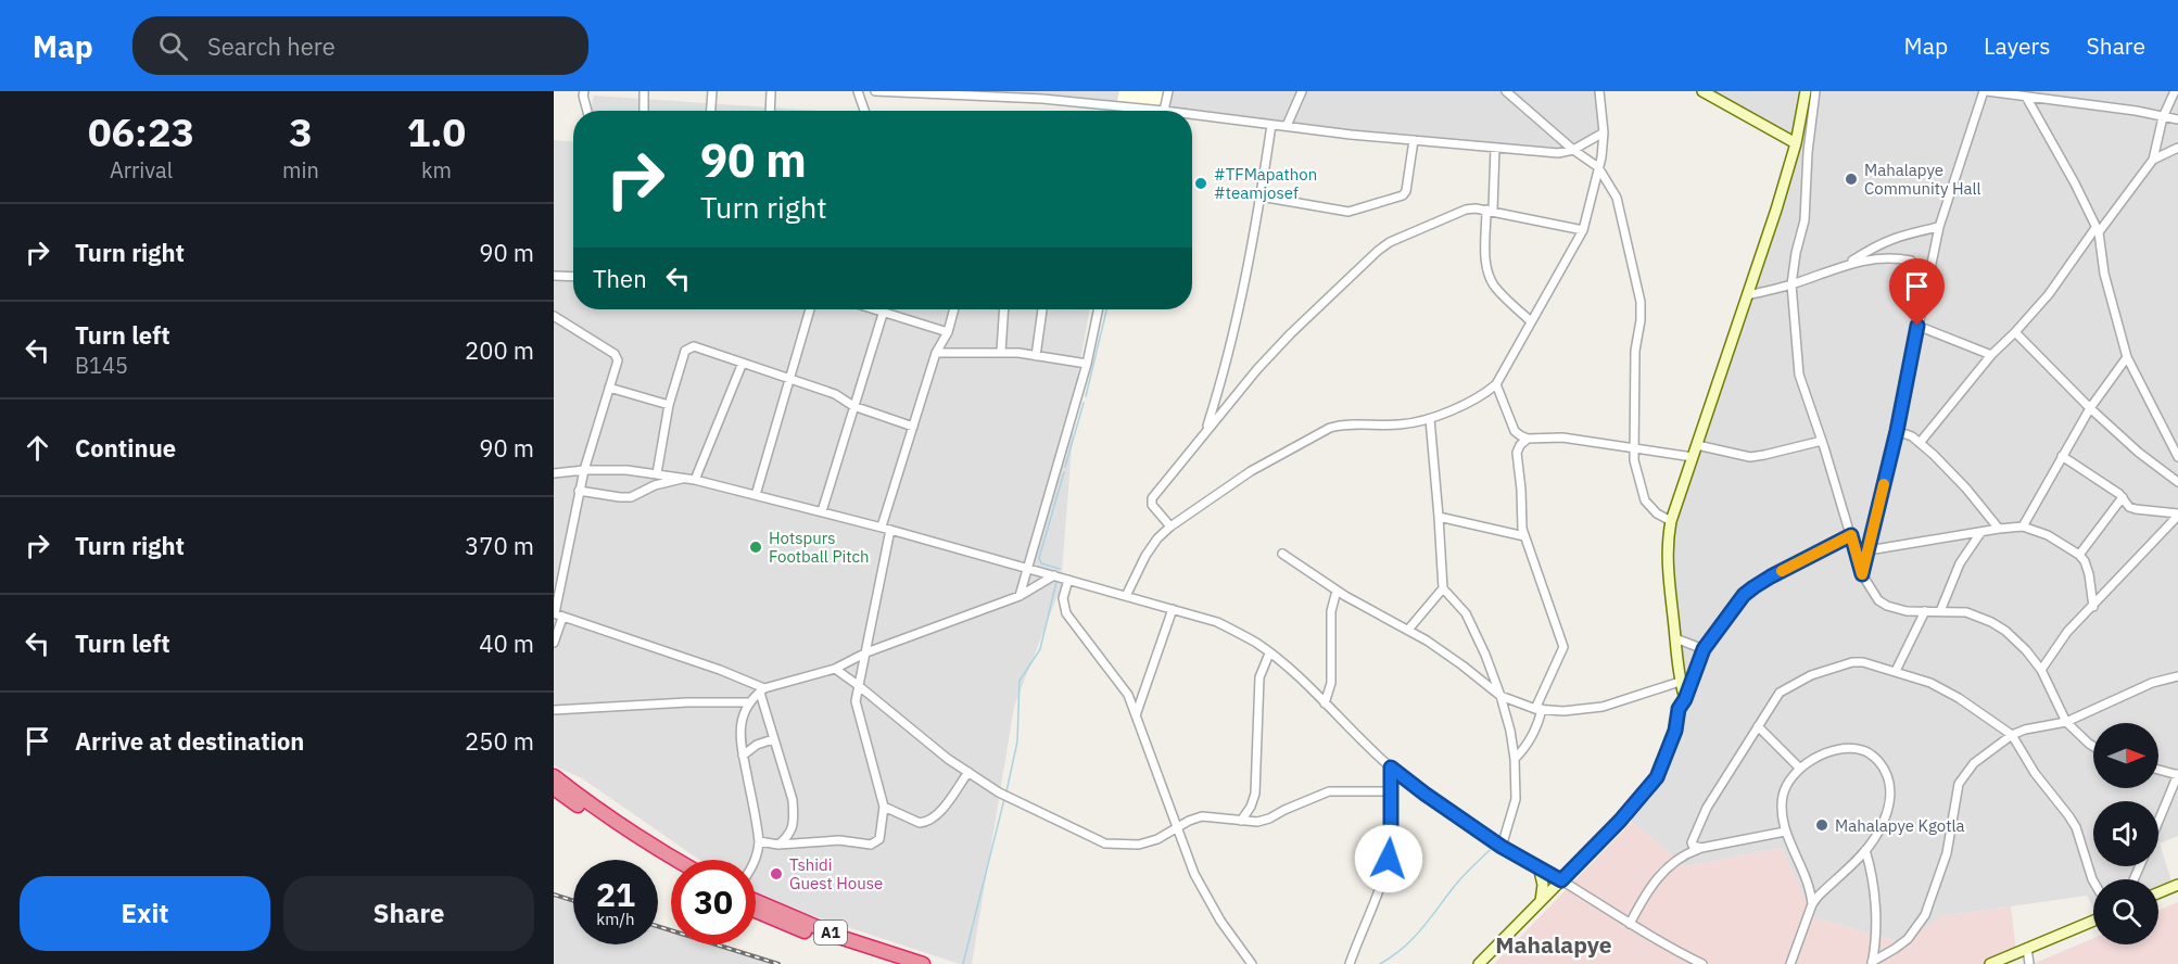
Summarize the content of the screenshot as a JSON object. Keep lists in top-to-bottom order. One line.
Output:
{"streets":{"highway":["A1"]},"districts":["Mahalapye"],"places":["Mahalapye Community Hall","#TFMapathon #teamjosef","Hotspurs Football Pitch","Mahalapye Kgotla","Tshidi Guest House"],"north":"right","page":{"header":"Map","search":"Search here","nav":["Map","Layers","Share"],"eta":["06:23","Arrival","3","min","1.0","km"],"turn":["90 m","Turn right"],"list":[{"name":"Turn right","value":"90 m"},{"name":"Turn left","note":"B145","value":"200 m"},{"name":"Continue","value":"90 m"},{"name":"Turn right","value":"370 m"},{"name":"Turn left","value":"40 m"},{"name":"Arrive at destination","value":"250 m"}],"then":"Then","speed":"21 km/h","limit":"30","buttons":["Exit","Share"]}}
